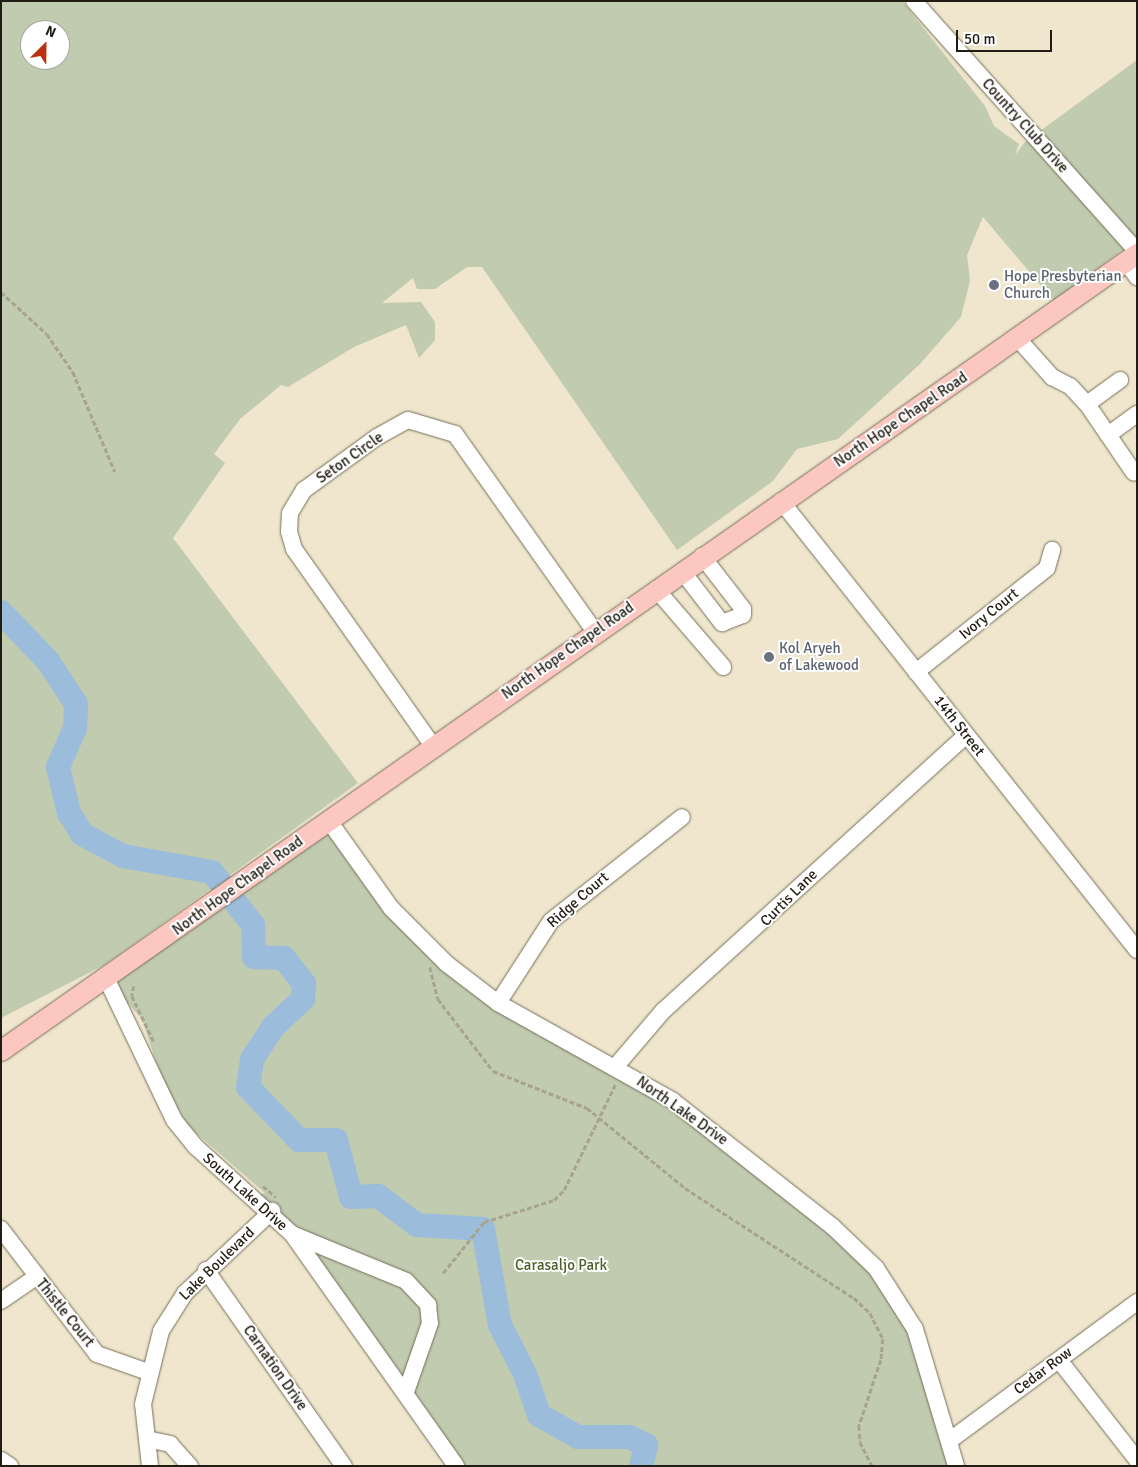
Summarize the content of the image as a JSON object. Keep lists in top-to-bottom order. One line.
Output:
{"streets":{"main road":["North Hope Chapel Road"],"street":["Country Club Drive","Seton Circle","Ivory Court","14th Street","Curtis Lane","Ridge Court","North Lake Drive","South Lake Drive","Lake Boulevard","Thistle Court","Carnation Drive","Cedar Row"]},"crossings":[["Country Club Drive","North Hope Chapel Road"],["North Hope Chapel Road","Seton Circle"],["North Hope Chapel Road","14th Street"],["North Hope Chapel Road","North Lake Drive"],["North Hope Chapel Road","South Lake Drive"],["Ivory Court","14th Street"],["14th Street","Curtis Lane"],["Curtis Lane","North Lake Drive"],["Ridge Court","North Lake Drive"],["North Lake Drive","Cedar Row"],["South Lake Drive","Lake Boulevard"],["Lake Boulevard","Thistle Court"],["Lake Boulevard","Carnation Drive"]],"parks":["Carasaljo Park"],"places":["Hope Presbyterian Church","Kol Aryeh of Lakewood"],"scale_bar":"50 m","north":"top right"}
